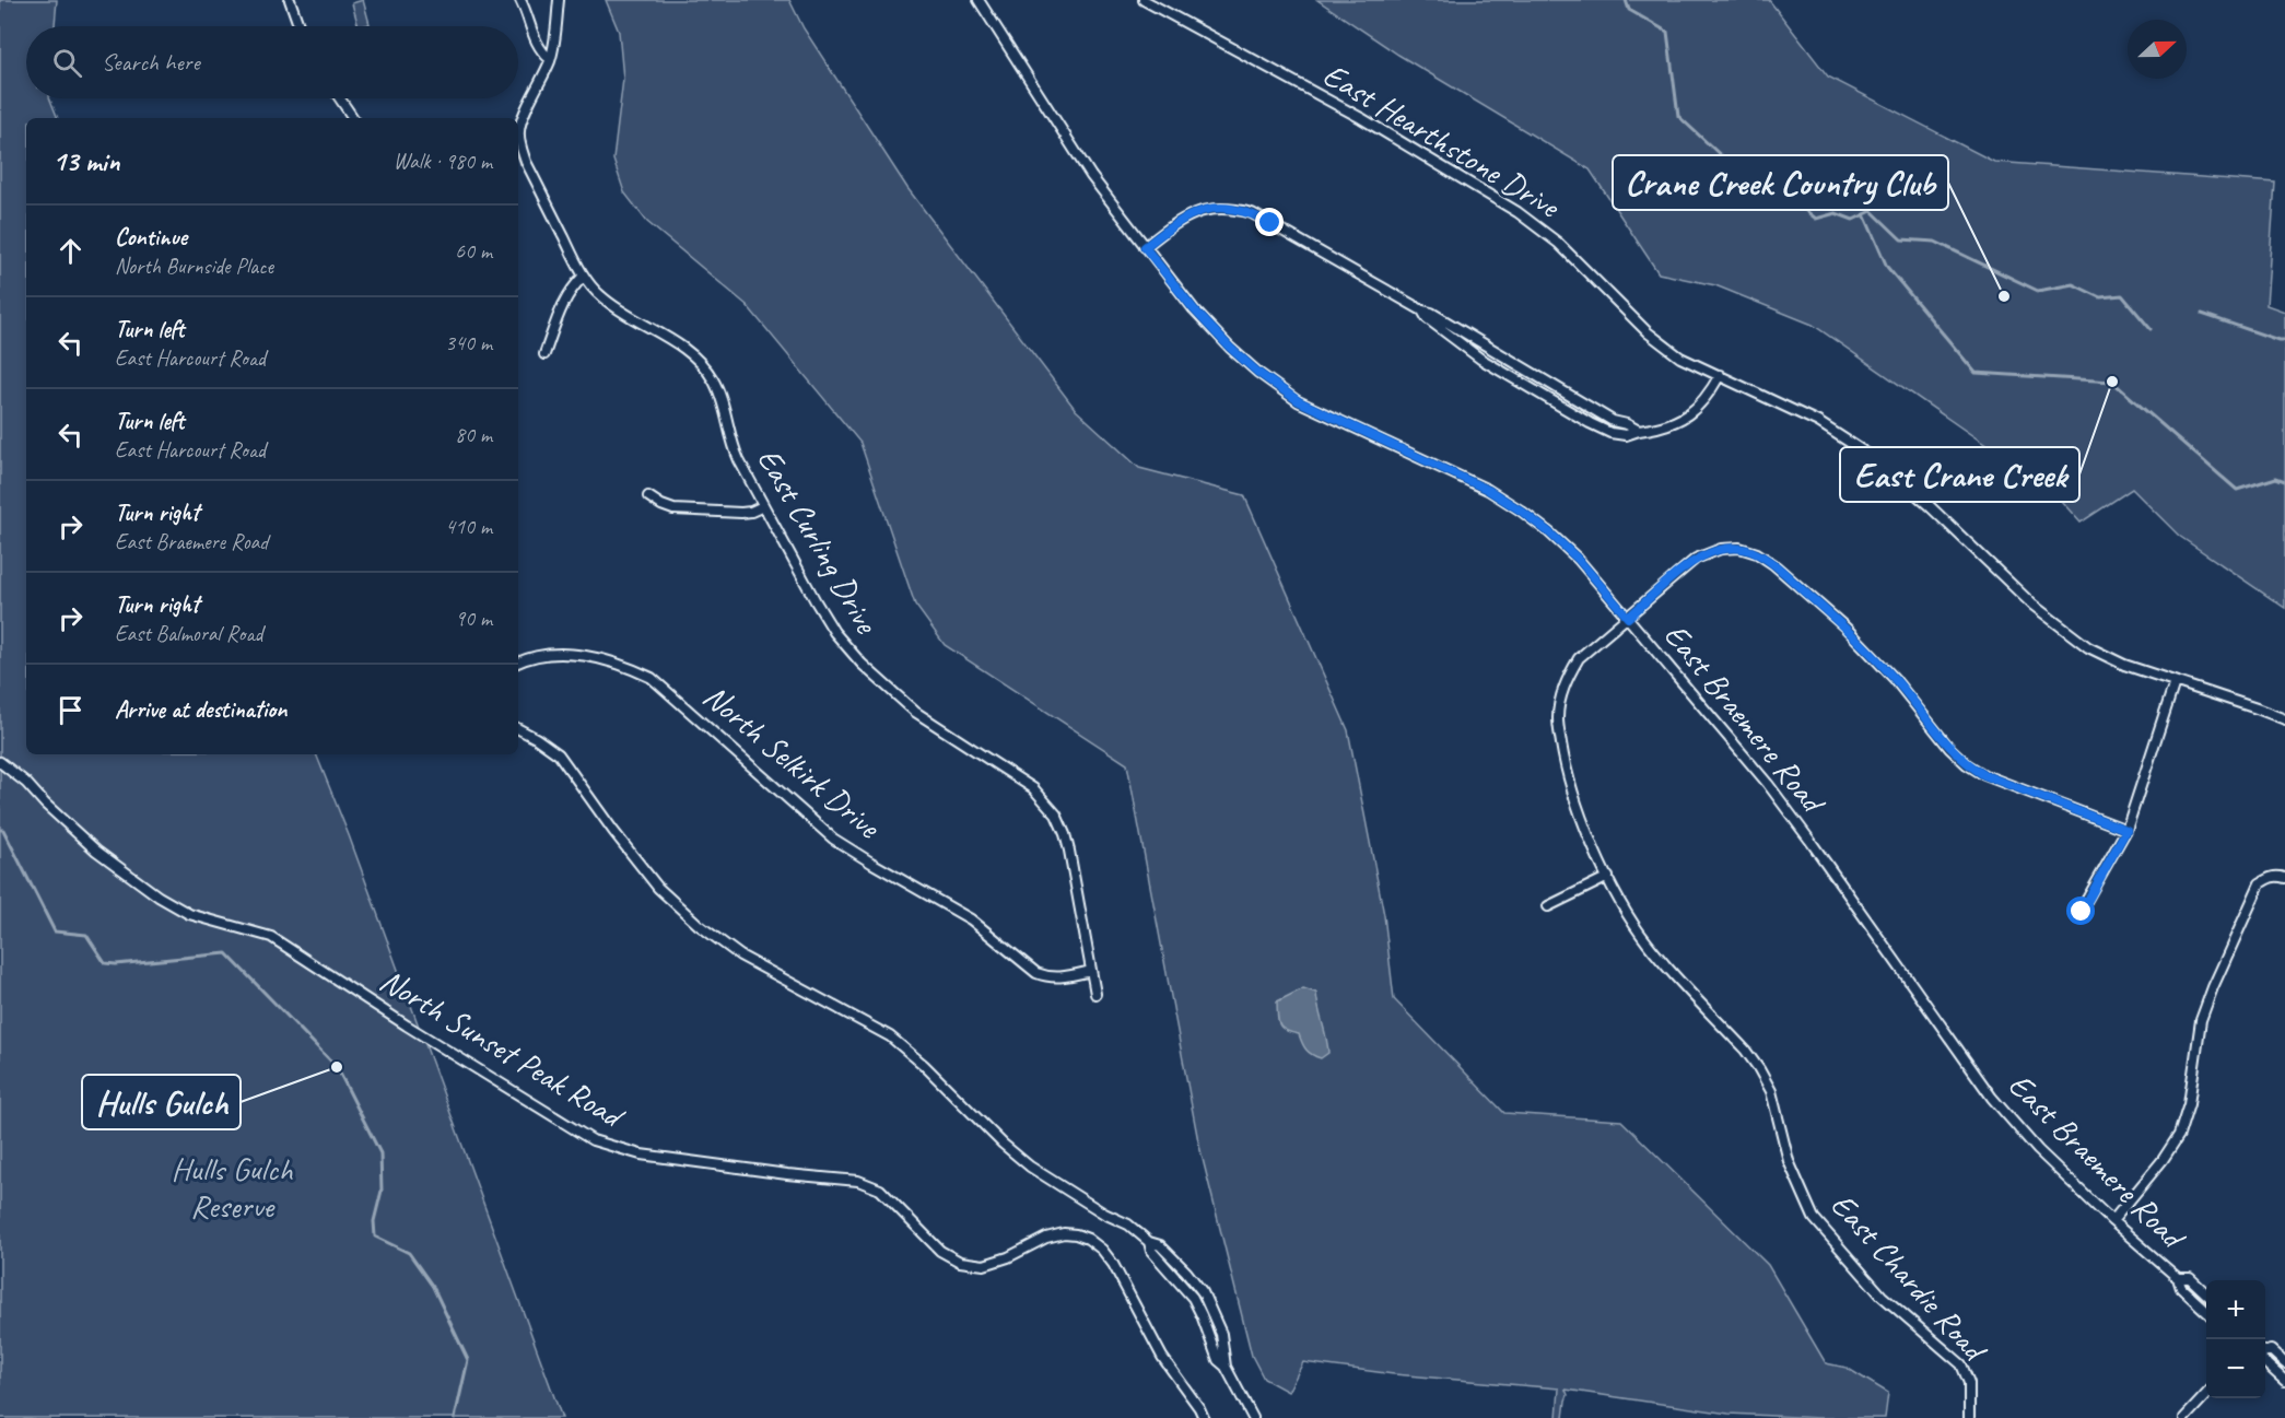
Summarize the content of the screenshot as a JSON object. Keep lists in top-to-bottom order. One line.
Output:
{"streets":{"street":["East Hearthstone Drive","East Curling Drive","East Braemere Road","North Selkirk Drive","North Sunset Peak Road","East Chardie Road"]},"crossings":[["East Curling Drive","North Selkirk Drive"],["East Braemere Road","East Chardie Road"]],"parks":["Hulls Gulch Reserve"],"places":["Crane Creek Country Club","East Crane Creek","Hulls Gulch"],"north":"right","page":{"search":"Search here","heading":["13 min","Walk · 980 m"],"list":[["Continue","North Burnside Place","60 m"],["Turn left","East Harcourt Road","340 m"],["Turn left","East Harcourt Road","80 m"],["Turn right","East Braemere Road","410 m"],["Turn right","East Balmoral Road","90 m"],"Arrive at destination"],"map_buttons":["+","−"]}}
